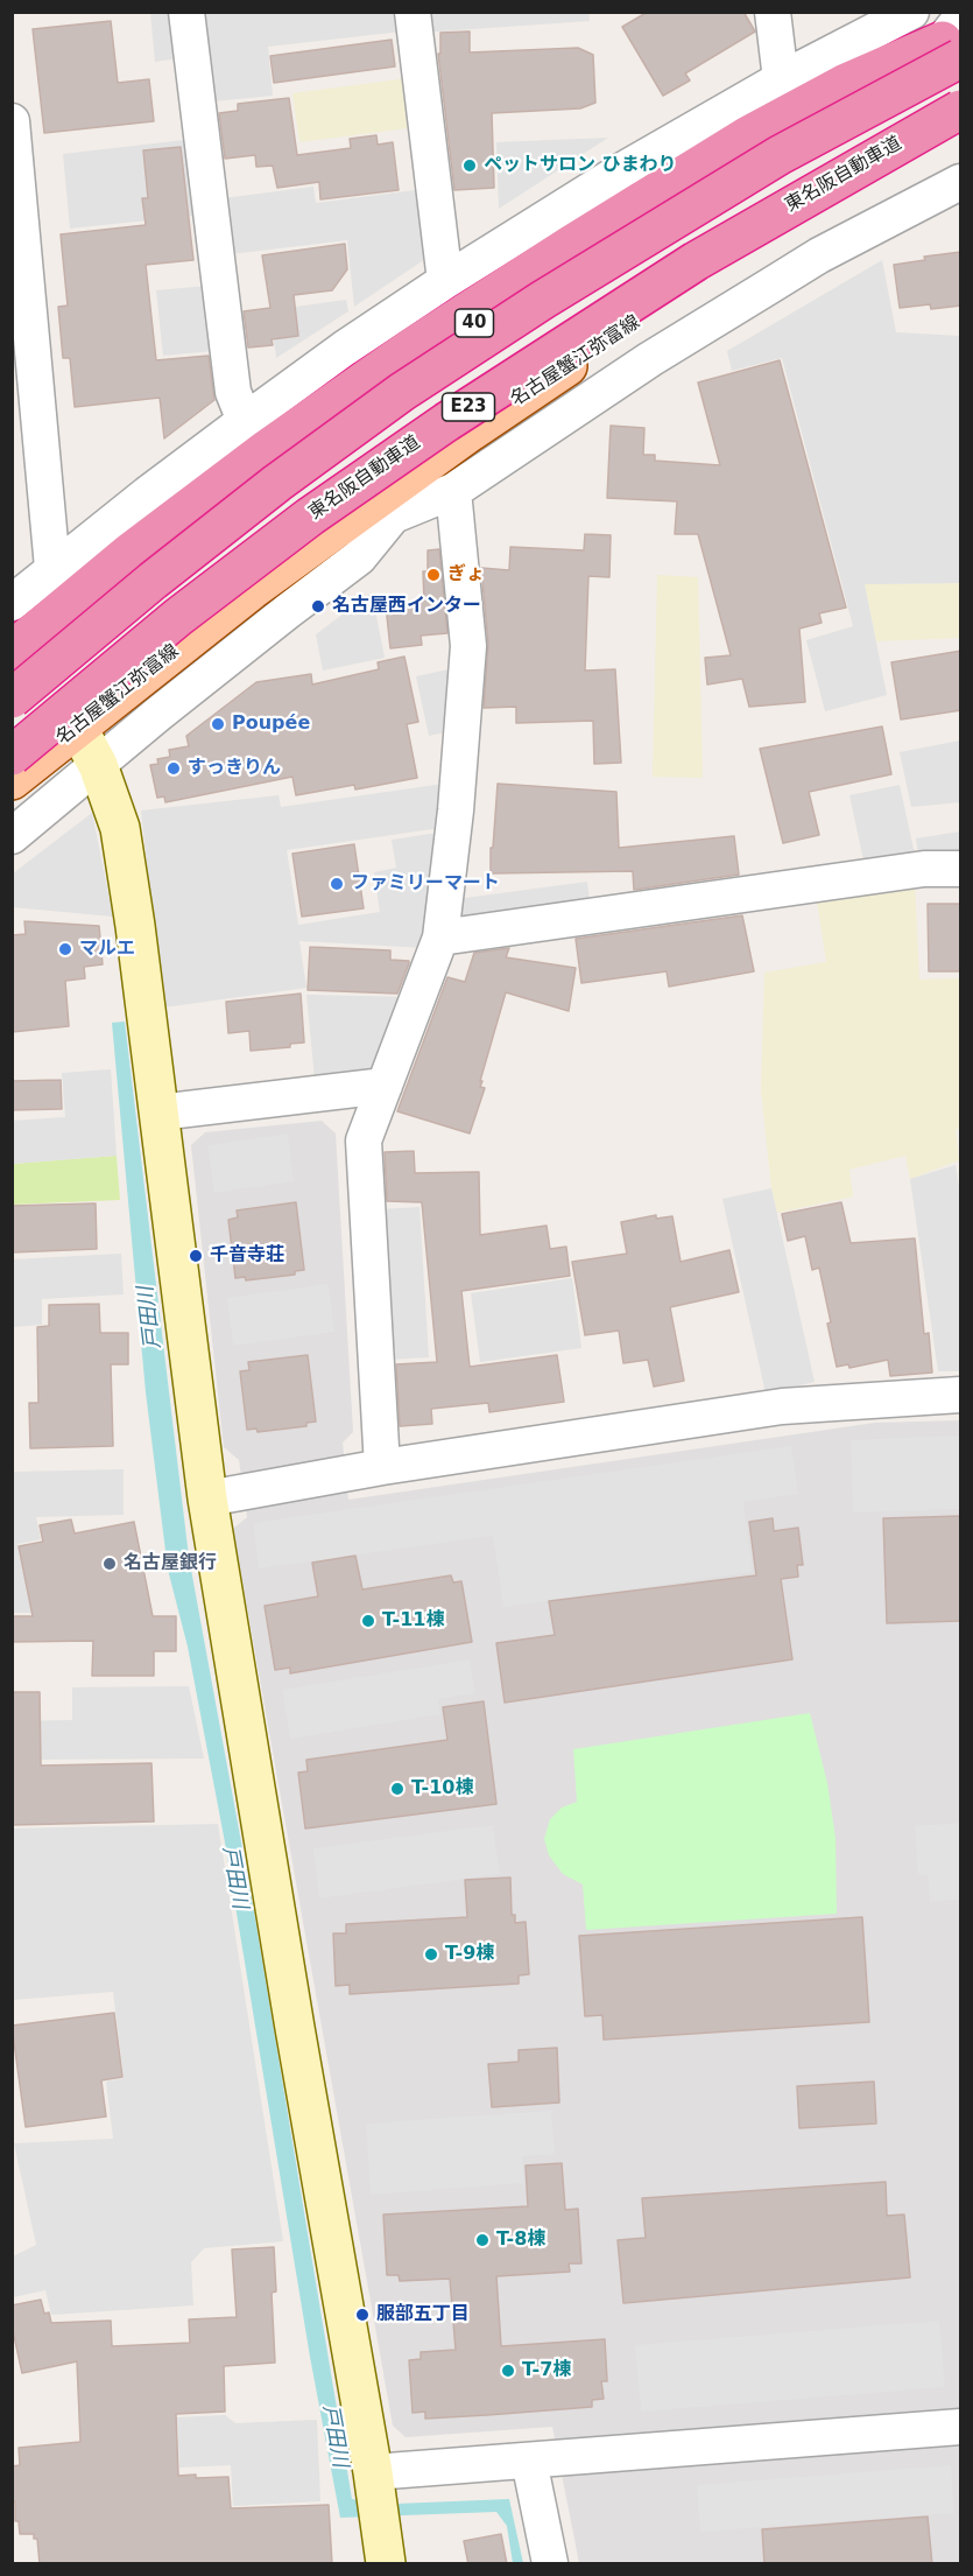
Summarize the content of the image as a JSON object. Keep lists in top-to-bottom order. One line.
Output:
{"streets":{"highway":["東名阪自動車道","E23"],"main road":["名古屋蟹江弥富線"]},"water":["戸田川"],"places":["ペットサロン ひまわり","ぎょ","名古屋西インター","Poupée","すっきりん","ファミリーマート","マルエ","千音寺荘","名古屋銀行","T-11棟","T-10棟","T-9棟","T-8棟","服部五丁目","T-7棟"]}
